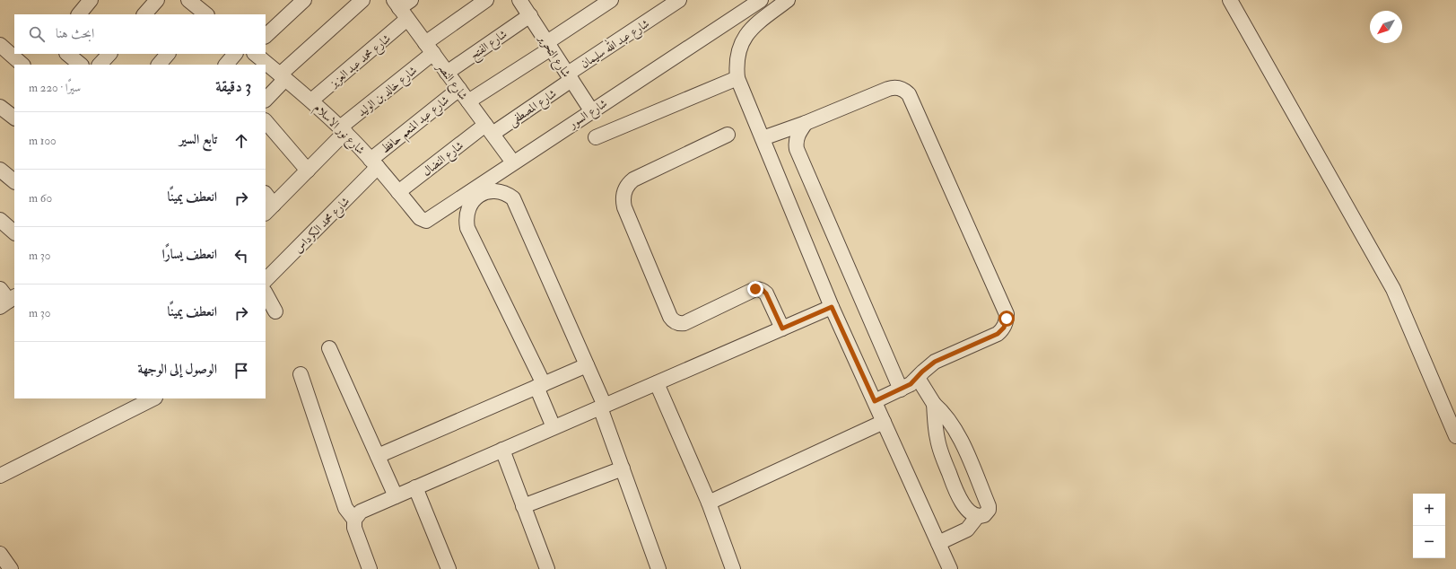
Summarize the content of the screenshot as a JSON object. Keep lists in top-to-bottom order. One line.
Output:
{"streets":{"street":["شارع عبد الله سليمان","شارع الفتح","شارع التحرير","شارع محمد عبد العزيز","شارع النصر","شارع خالد بن الوليد","شارع المصطفى","شارع السور","شارع عبد المنعم حافظ","شارع نور الاسلام","شارع النضال","شارع محمد الكرداس"]},"crossings":[["شارع عبد الله سليمان","شارع التحرير"],["شارع عبد الله سليمان","شارع المصطفى"],["شارع الفتح","شارع التحرير"],["شارع الفتح","شارع النصر"],["شارع التحرير","شارع المصطفى"],["شارع التحرير","شارع السور"],["شارع محمد عبد العزيز","شارع النصر"],["شارع محمد عبد العزيز","شارع نور الاسلام"],["شارع النصر","شارع خالد بن الوليد"],["شارع النصر","شارع المصطفى"],["شارع النصر","شارع السور"],["شارع النصر","شارع عبد المنعم حافظ"],["شارع النصر","شارع النضال"],["شارع خالد بن الوليد","شارع نور الاسلام"],["شارع المصطفى","شارع النضال"],["شارع السور","شارع نور الاسلام"],["شارع عبد المنعم حافظ","شارع نور الاسلام"],["شارع عبد المنعم حافظ","شارع محمد الكرداس"],["شارع نور الاسلام","شارع النضال"],["شارع نور الاسلام","شارع محمد الكرداس"]],"north":"bottom left","page":{"search":"ابحث هنا","heading":["3 دقيقة","سيرًا · 220 m"],"list":[["تابع السير","100 m"],["انعطف يمينًا","60 m"],["انعطف يسارًا","30 m"],["انعطف يمينًا","30 m"],"الوصول إلى الوجهة"],"map_buttons":["+","−"]}}
